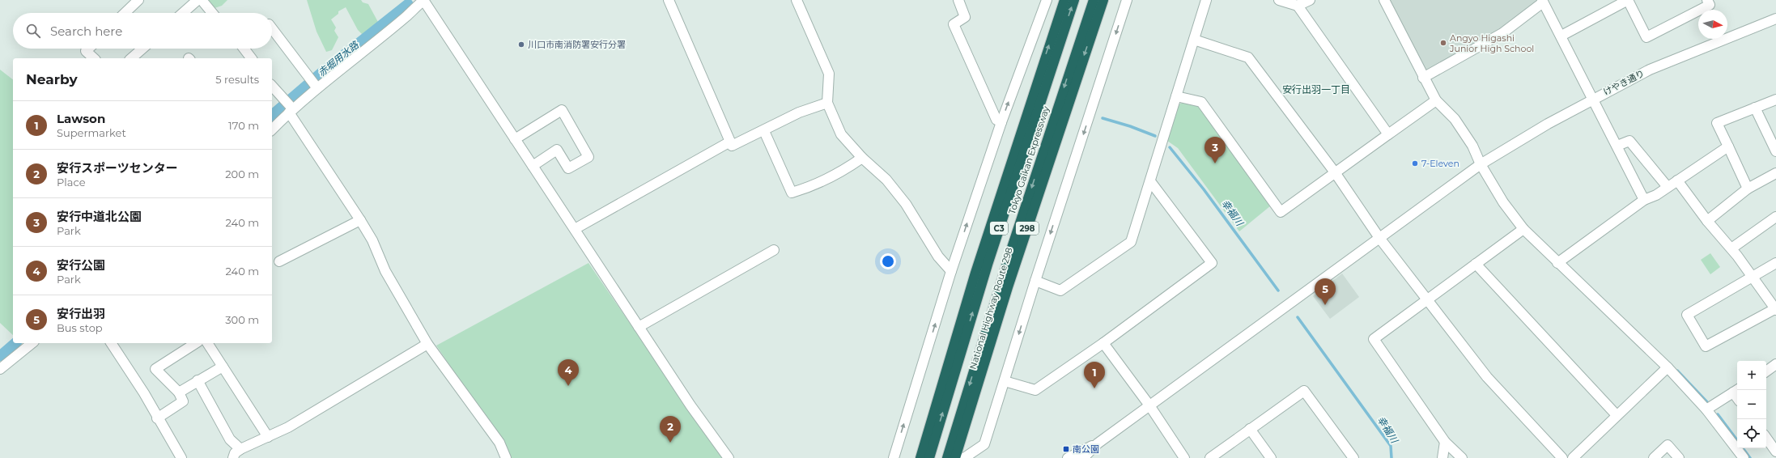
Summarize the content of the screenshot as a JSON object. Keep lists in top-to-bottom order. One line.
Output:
{"streets":{"highway":["Tokyo Gaikan Expressway","C3","298","National Highway Route 298"],"street":["けやき通り"]},"districts":["安行出羽一丁目"],"water":["赤堀用水路","幸福川"],"places":{"other":["Angyo Higashi Junior High School","川口市南消防署安行分署","7-Eleven"],"transit":["南公園"]},"north":"right","page":{"search":"Search here","heading":["Nearby","5 results"],"list":[{"mark":"1","name":"Lawson","note":"Supermarket","value":"170 m"},{"mark":"2","name":"安行スポーツセンター","note":"Place","value":"200 m"},{"mark":"3","name":"安行中道北公園","note":"Park","value":"240 m"},{"mark":"4","name":"安行公園","note":"Park","value":"240 m"},{"mark":"5","name":"安行出羽","note":"Bus stop","value":"300 m"}],"pins":["3","5","4","1","2"],"map_buttons":["+","−"]}}
